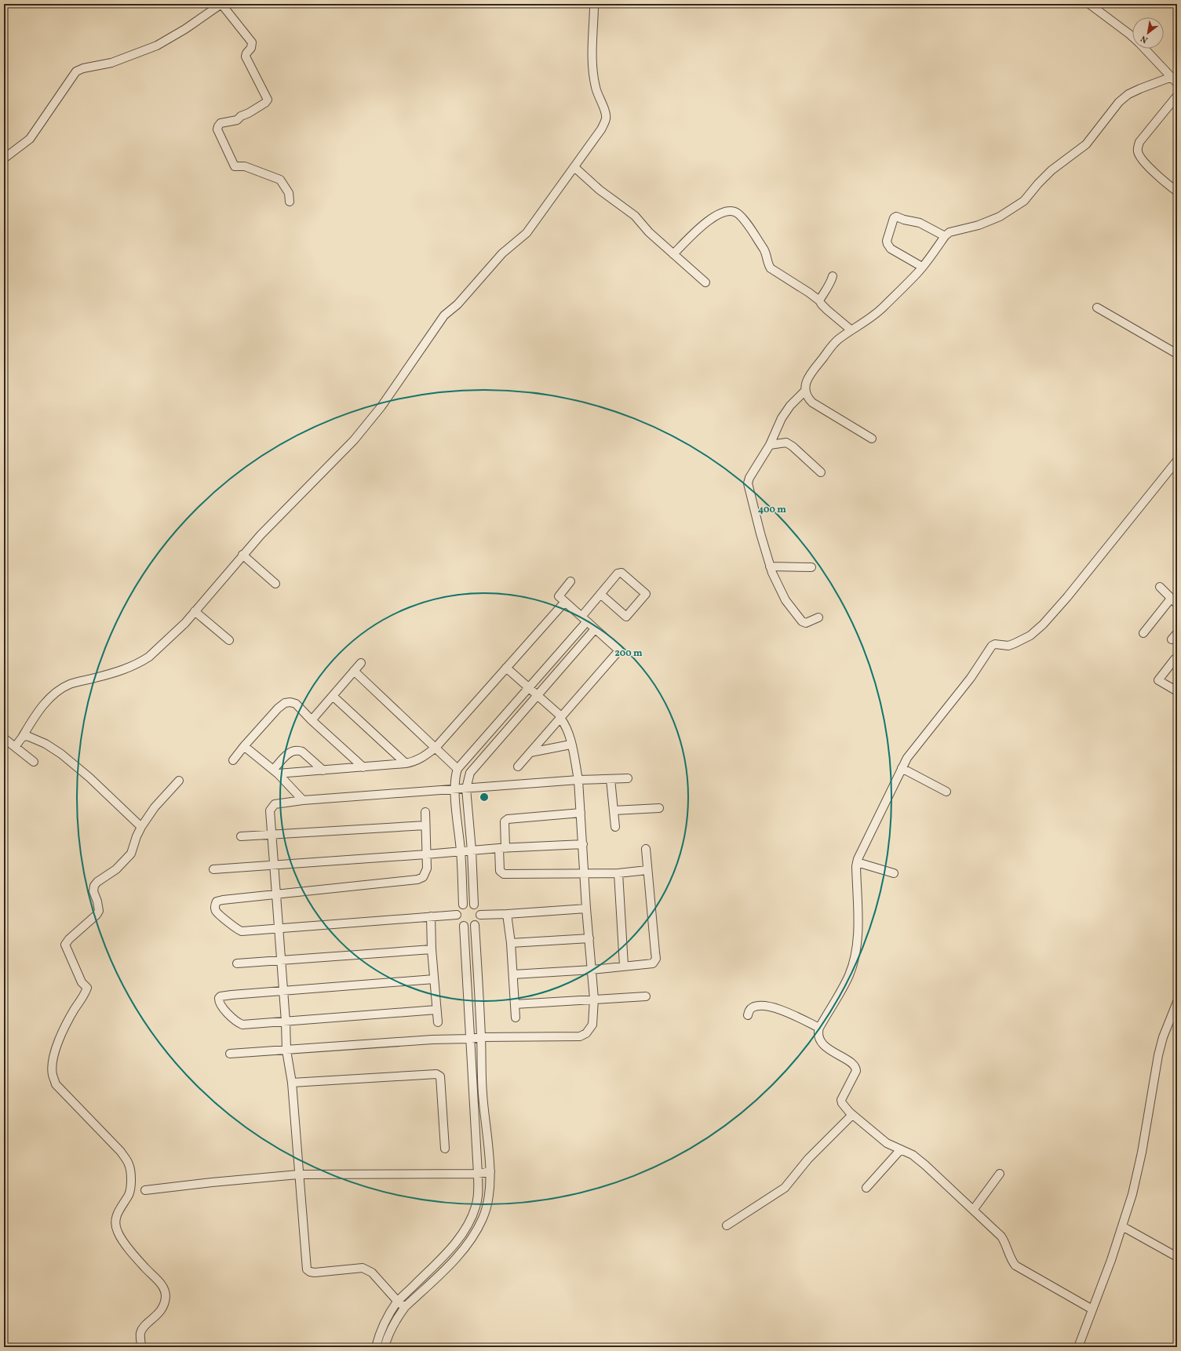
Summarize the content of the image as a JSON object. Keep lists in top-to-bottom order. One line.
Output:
{"north":"bottom left","rings":["400 m","200 m"]}
